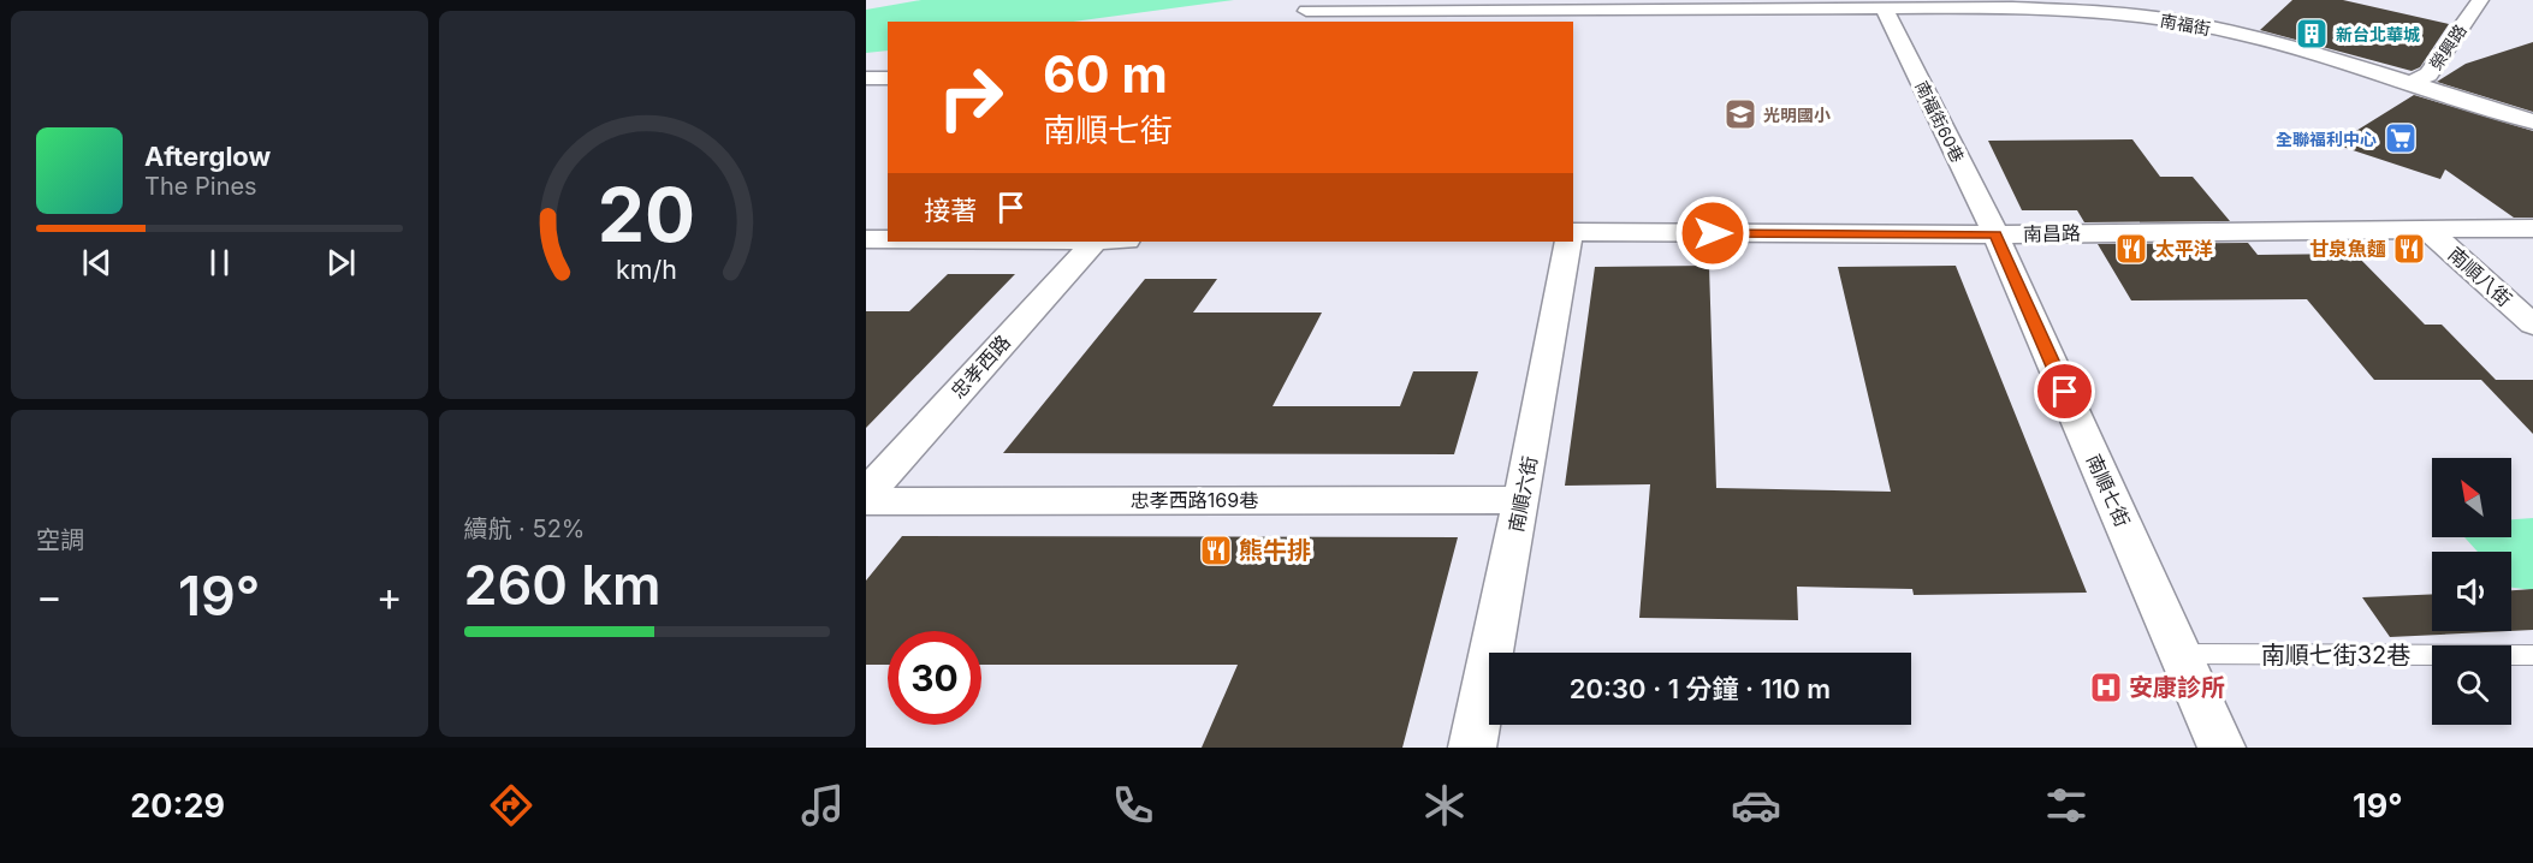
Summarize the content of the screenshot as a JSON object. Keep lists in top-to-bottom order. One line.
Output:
{"streets":{"street":["南福街","榮興路","南福街60巷","南昌路","南順八街","忠孝西路","南順七街","南順六街","忠孝西路169巷"],"lane":["南順七街32巷"]},"crossings":[["南福街","榮興路"],["南福街","南福街60巷"],["南福街60巷","南昌路"],["南福街60巷","南順七街"],["南昌路","南順八街"],["南昌路","南順七街"],["南順七街","南順七街32巷"],["南順六街","忠孝西路169巷"]],"places":{"building":["新台北華城"],"school or university":["光明國小"],"supermarket":["全聯福利中心"],"restaurant":["太平洋","甘泉魚麵","熊牛排"],"hospital":["安康診所"]},"north":"top left","page":{"turn":["60 m","南順七街"],"song":["Afterglow","The Pines"],"then":"接著","tile":["空調",["續航 · 52%","260 km"]],"heat":["−","19°","+"],"limit":"30","trip":"20:30 · 1 分鐘 · 110 m","tabs":["20:29","19°"],"gauge":["20","km/h"]}}
